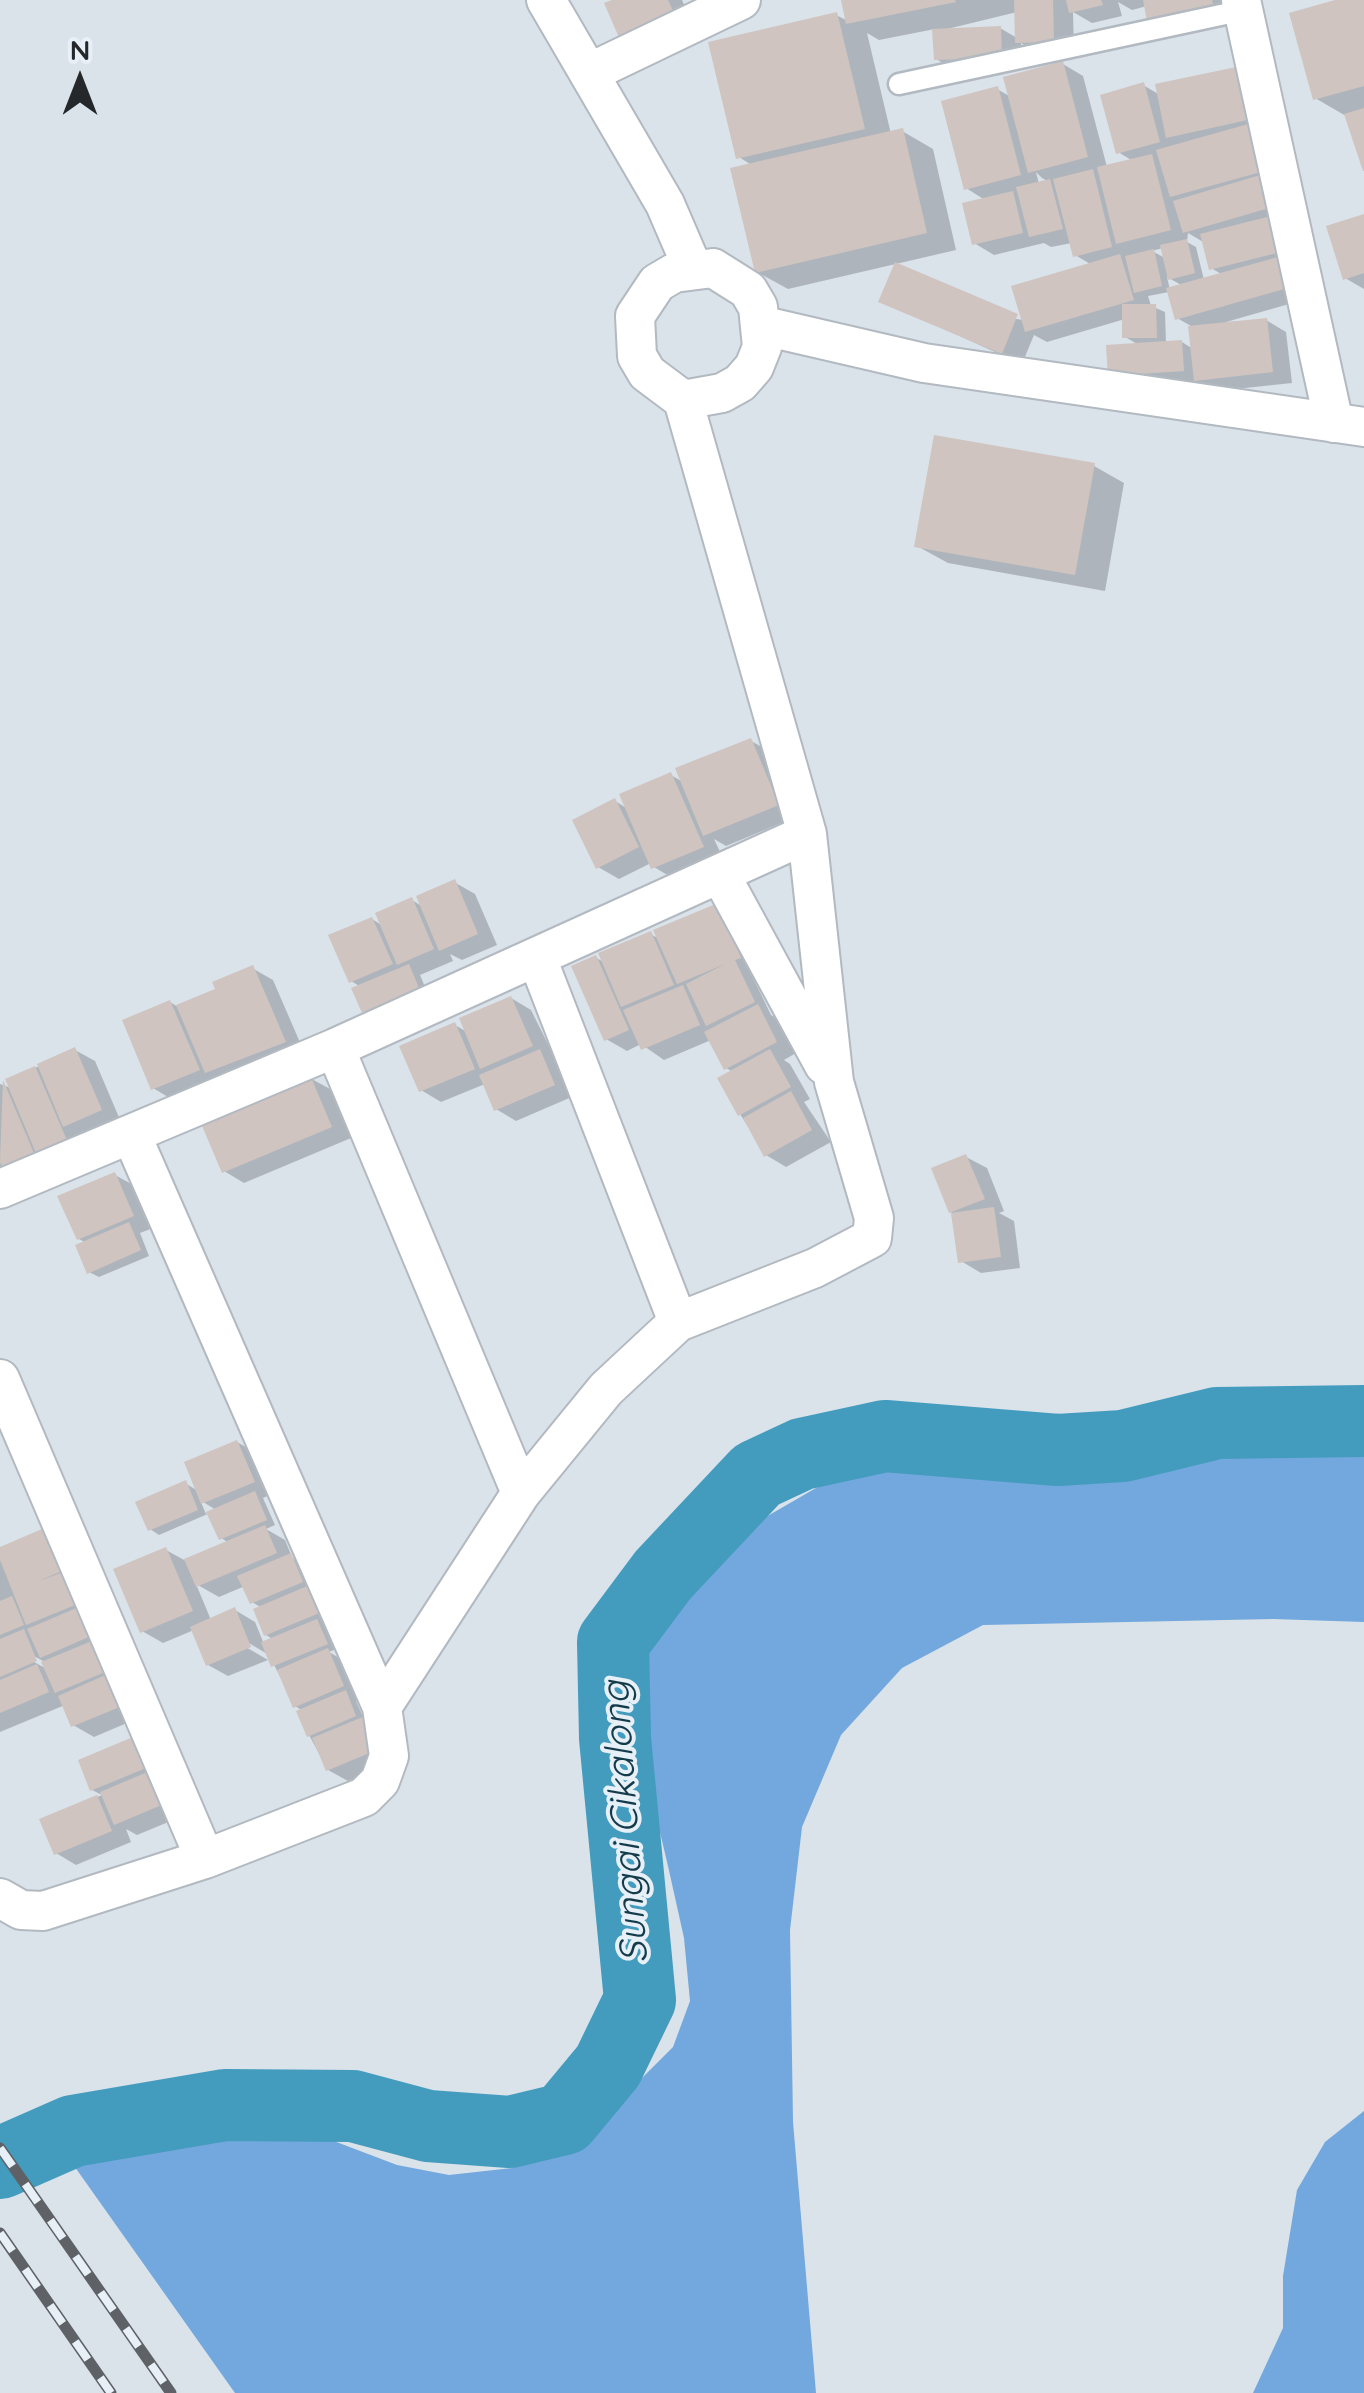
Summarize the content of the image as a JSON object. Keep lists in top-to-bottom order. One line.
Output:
{"water":["Sungai Cikalong"],"north":"top"}
